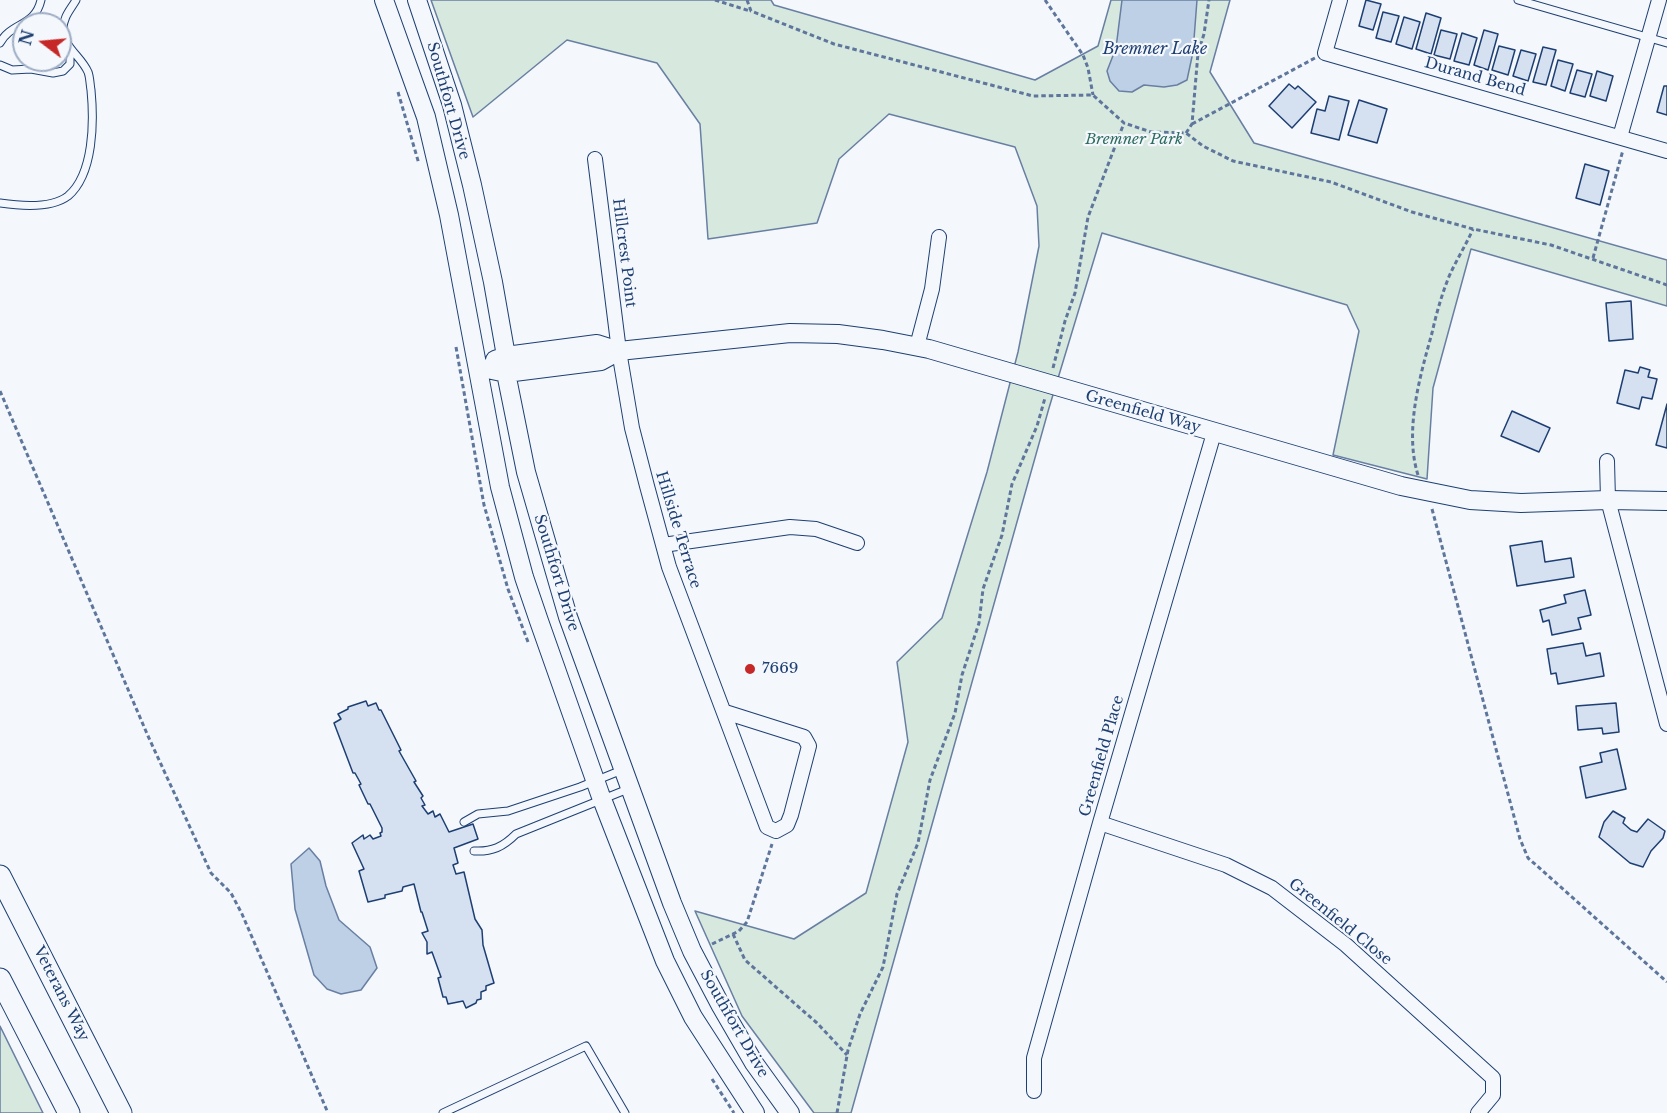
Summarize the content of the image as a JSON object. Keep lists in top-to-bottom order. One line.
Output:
{"streets":{"main road":["Southfort Drive","Greenfield Way","Veterans Way"],"street":["Durand Bend","Hillcrest Point","Hillside Terrace","Greenfield Place","Greenfield Close"]},"crossings":[["Southfort Drive","Greenfield Way"],["Hillcrest Point","Greenfield Way"],["Hillcrest Point","Hillside Terrace"],["Greenfield Way","Hillside Terrace"],["Greenfield Way","Greenfield Place"],["Greenfield Place","Greenfield Close"]],"water":["Bremner Lake"],"parks":["Bremner Park"],"places":["7669"],"north":"left"}
